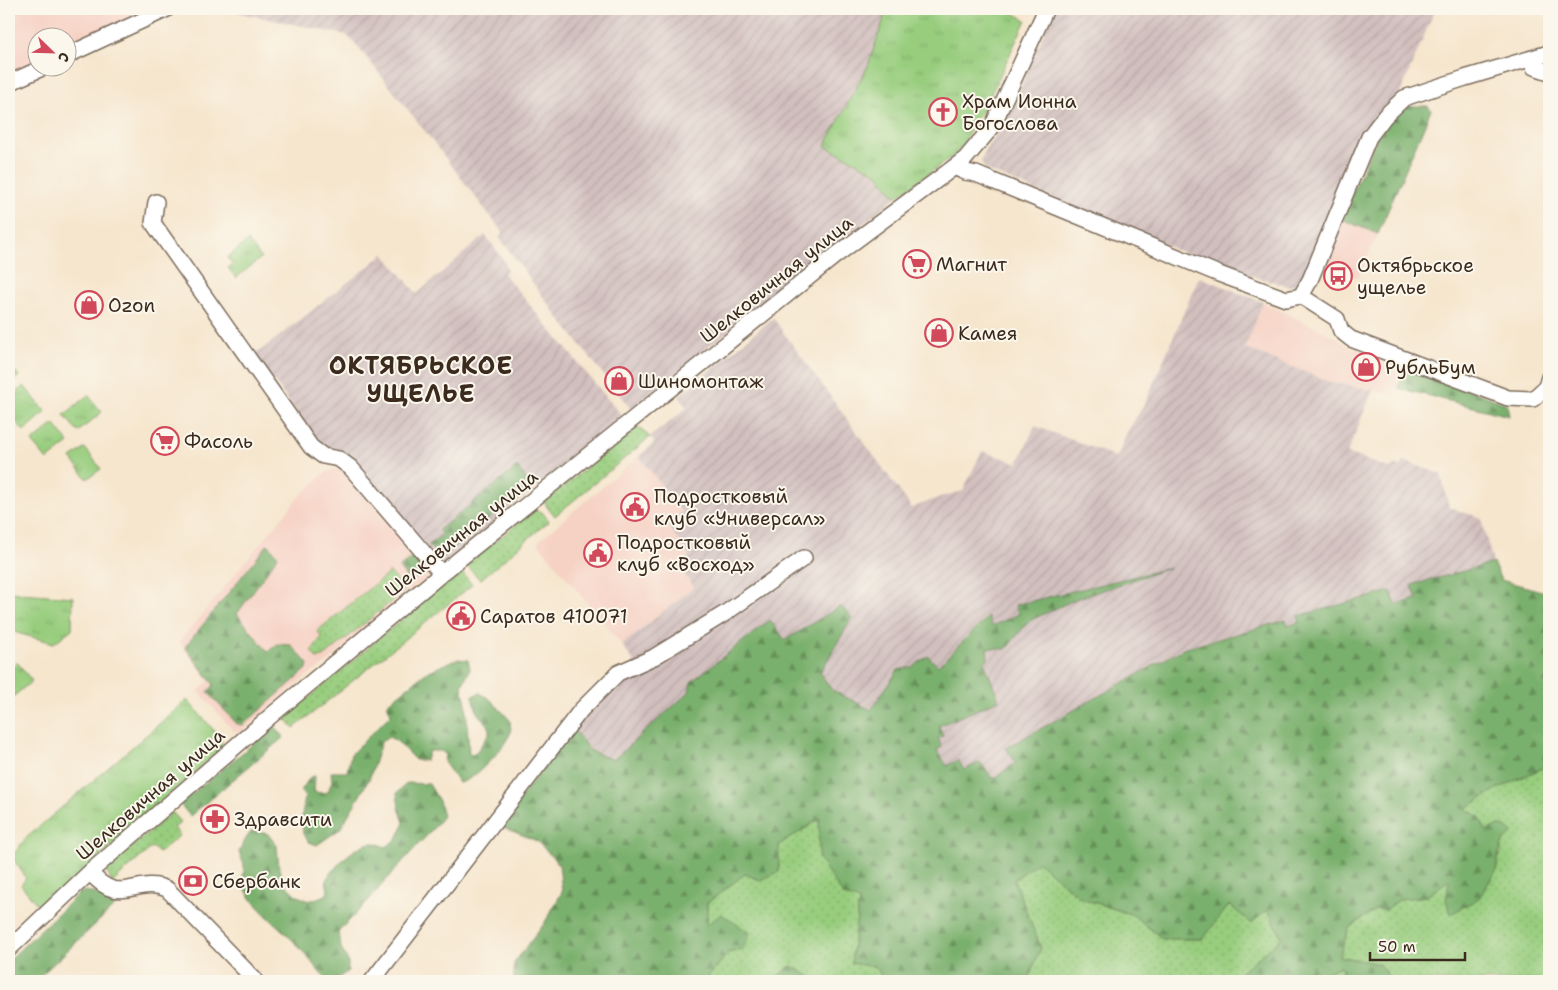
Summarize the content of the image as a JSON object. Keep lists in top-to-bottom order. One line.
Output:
{"streets":{"street":["Шелковичная улица"]},"districts":["ОКТЯБРЬСКОЕ УЩЕЛЬЕ"],"places":{"church":["Храм Ионна Богослова"],"supermarket":["Магнит","Фасоль"],"bus stop":["Октябрьское ущелье"],"shop":["Ozon","Камея","РубльБум","Шиномонтаж"],"public building":["Подростковый клуб «Универсал»","Подростковый клуб «Восход»","Саратов 410071"],"pharmacy":["Здравсити"],"bank":["Сбербанк"]},"scale_bar":"50 m","north":"bottom right"}
